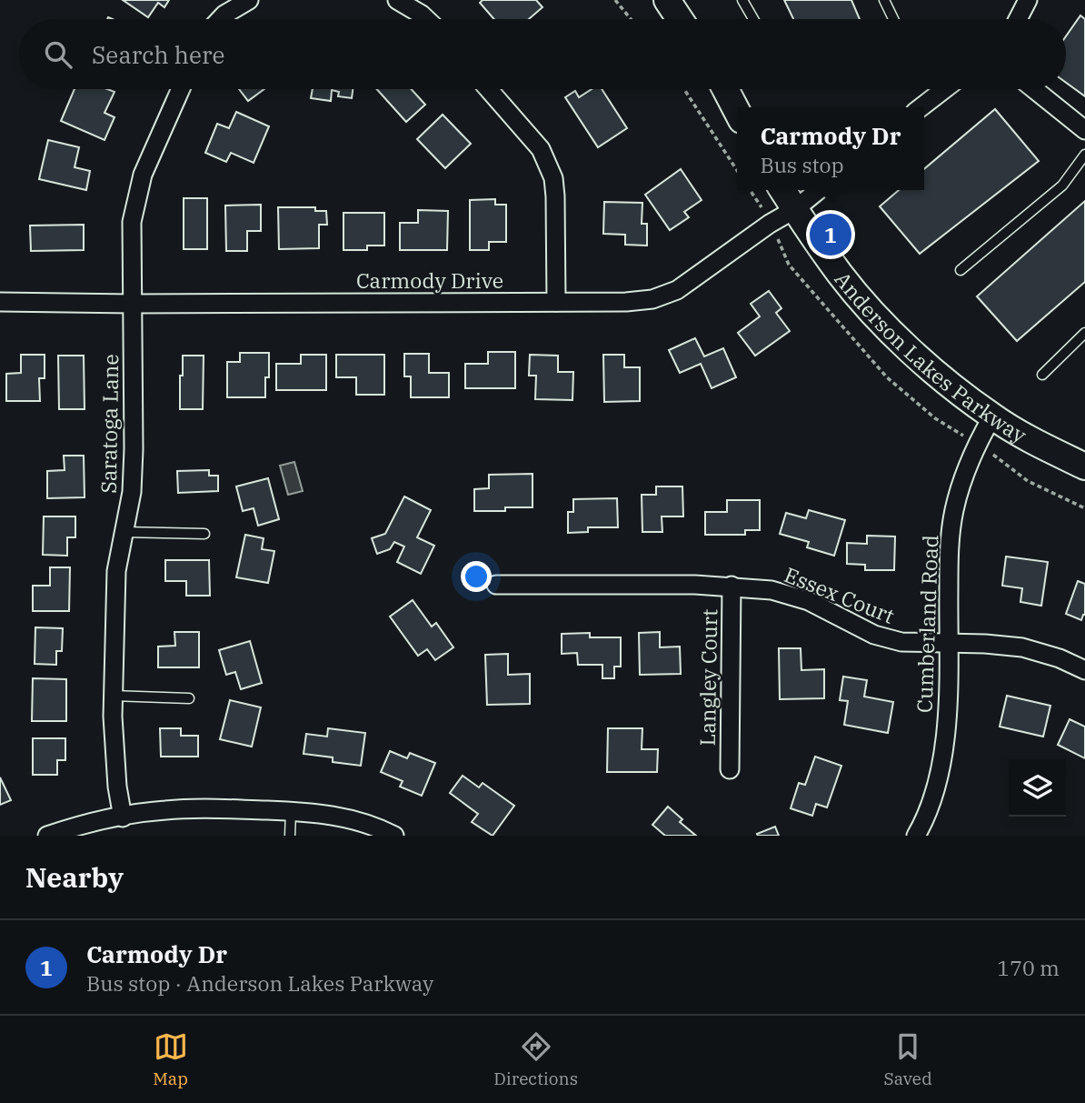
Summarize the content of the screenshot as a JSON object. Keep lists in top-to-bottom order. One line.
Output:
{"streets":{"street":["Carmody Drive","Anderson Lakes Parkway","Saratoga Lane","Essex Court","Cumberland Road","Langley Court"]},"crossings":[["Carmody Drive","Anderson Lakes Parkway"],["Carmody Drive","Saratoga Lane"],["Anderson Lakes Parkway","Cumberland Road"],["Essex Court","Cumberland Road"],["Essex Court","Langley Court"]],"page":{"search":"Search here","popup":["Carmody Dr","Bus stop"],"pins":"1","heading":"Nearby","list":[{"mark":"1","name":"Carmody Dr","note":"Bus stop · Anderson Lakes Parkway","value":"170 m"}],"nav":["Map","Directions","Saved"]}}
